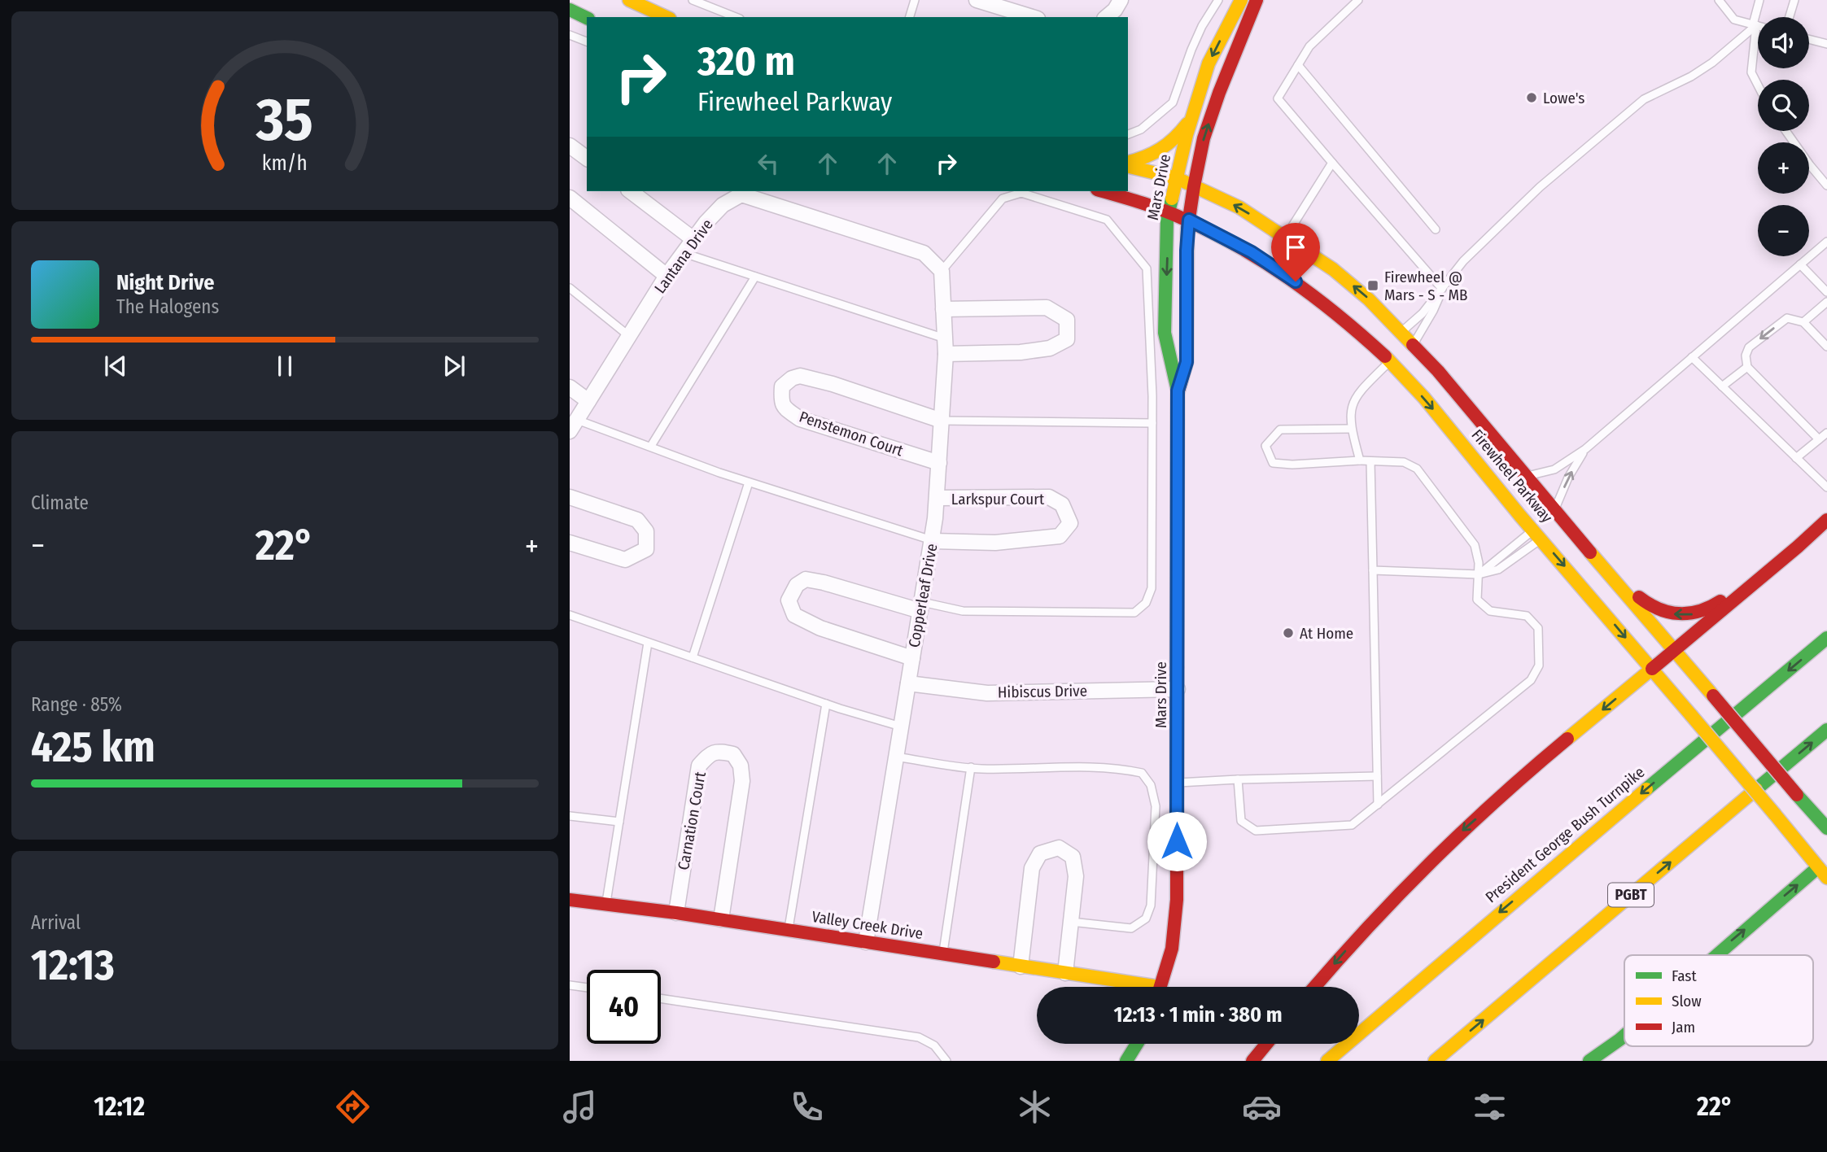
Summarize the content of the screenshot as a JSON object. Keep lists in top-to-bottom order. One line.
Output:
{"streets":{"main road":["Mars Drive","Firewheel Parkway","President George Bush Turnpike","PGBT","Valley Creek Drive"],"street":["Lantana Drive","Penstemon Court","Larkspur Court","Copperleaf Drive","Hibiscus Drive","Carnation Court"]},"crossings":[["Mars Drive","Firewheel Parkway"],["Mars Drive","Hibiscus Drive"],["Lantana Drive","Copperleaf Drive"],["Penstemon Court","Copperleaf Drive"],["Larkspur Court","Copperleaf Drive"],["Copperleaf Drive","Hibiscus Drive"],["Copperleaf Drive","Valley Creek Drive"],["Carnation Court","Valley Creek Drive"]],"places":{"other":["Lowe's","At Home"],"transit":["Firewheel @ Mars - S - MB"]},"legend":["Fast","Slow","Jam"],"page":{"map_buttons":["+","−"],"turn":["320 m","Firewheel Parkway"],"song":["Night Drive","The Halogens"],"tile":["Climate",["Range · 85%","425 km"],["Arrival","12:13"]],"heat":["−","22°","+"],"limit":"40","trip":"12:13 · 1 min · 380 m","tabs":["12:12","22°"],"gauge":["35","km/h"]}}
